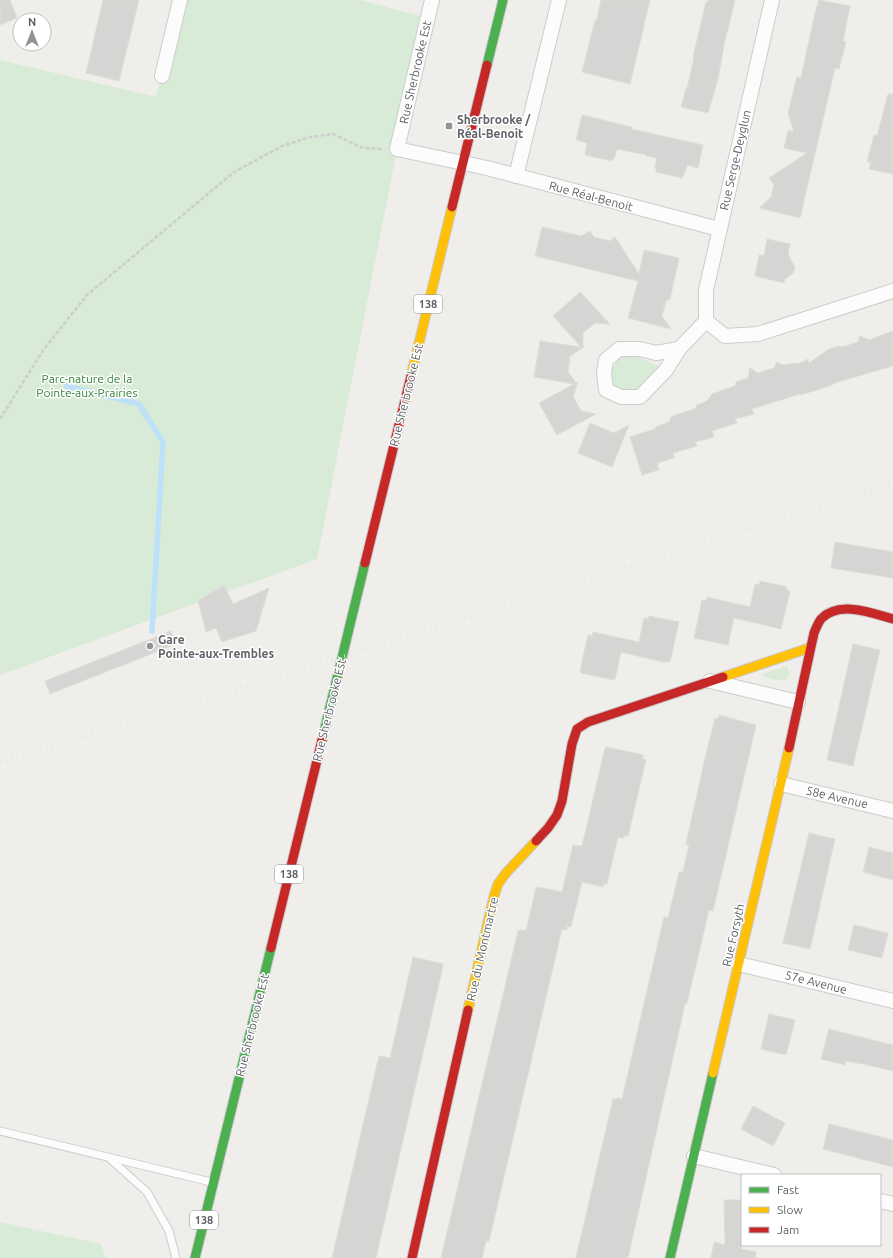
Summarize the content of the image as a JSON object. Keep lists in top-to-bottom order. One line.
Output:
{"streets":{"street":["Rue Sherbrooke Est","Rue Serge-Deyglun","Rue Réal-Benoit","138","58e Avenue","Rue Forsyth","Rue du Montmartre","57e Avenue"]},"crossings":[["Rue Sherbrooke Est","Rue Réal-Benoit"],["Rue Serge-Deyglun","Rue Réal-Benoit"],["58e Avenue","Rue Forsyth"],["Rue Forsyth","Rue du Montmartre"],["Rue Forsyth","57e Avenue"]],"parks":["Parc-nature de la Pointe-aux-Prairies"],"places":{"transit":["Sherbrooke / Réal-Benoit"],"other":["Gare Pointe-aux-Trembles"]},"legend":["Fast","Slow","Jam"],"north":"top"}
